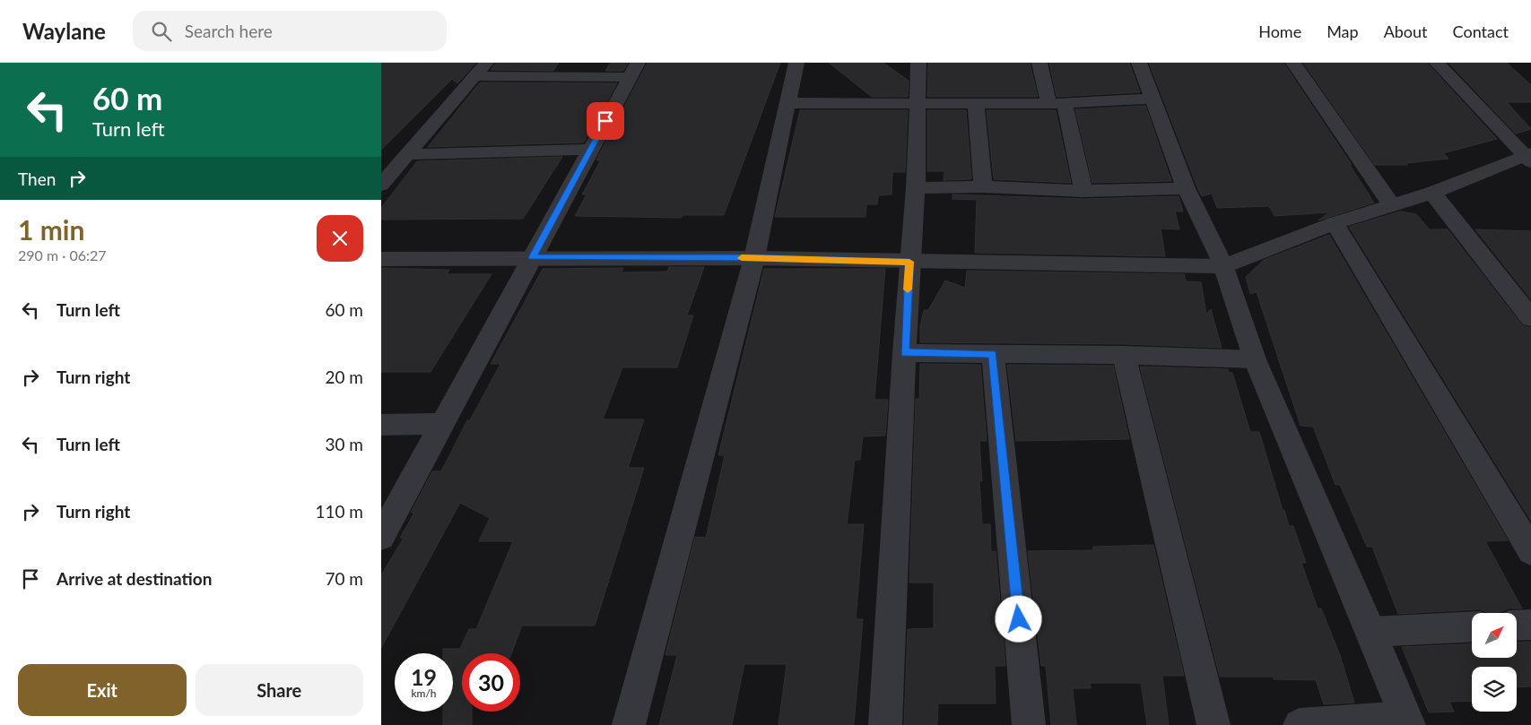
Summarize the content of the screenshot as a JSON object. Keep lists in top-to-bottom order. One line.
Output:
{"north":"top right","page":{"header":"Waylane","search":"Search here","nav":["Home","Map","About","Contact"],"turn":["60 m","Turn left"],"then":"Then","heading":["1 min","290 m · 06:27"],"list":[{"name":"Turn left","value":"60 m"},{"name":"Turn right","value":"20 m"},{"name":"Turn left","value":"30 m"},{"name":"Turn right","value":"110 m"},{"name":"Arrive at destination","value":"70 m"}],"speed":"19 km/h","limit":"30","buttons":["Exit","Share"]}}
